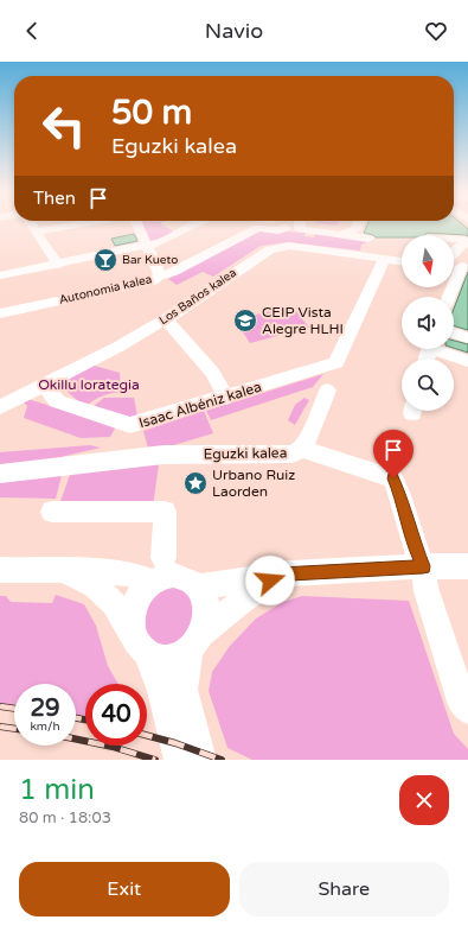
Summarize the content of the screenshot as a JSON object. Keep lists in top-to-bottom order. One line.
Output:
{"streets":{"street":["Autonomia kalea","Los Baños kalea","Isaac Albéniz kalea","Eguzki kalea"]},"crossings":[["Los Baños kalea","Isaac Albéniz kalea"]],"parks":["Okillu lorategia"],"places":{"bar":["Bar Kueto"],"school or university":["CEIP Vista Alegre HLHI"],"place":["Urbano Ruiz Laorden"]},"north":"bottom","page":{"header":"Navio","turn":["50 m","Eguzki kalea"],"then":"Then","speed":"29 km/h","limit":"40","heading":["1 min","80 m · 18:03"],"buttons":["Exit","Share"]}}
